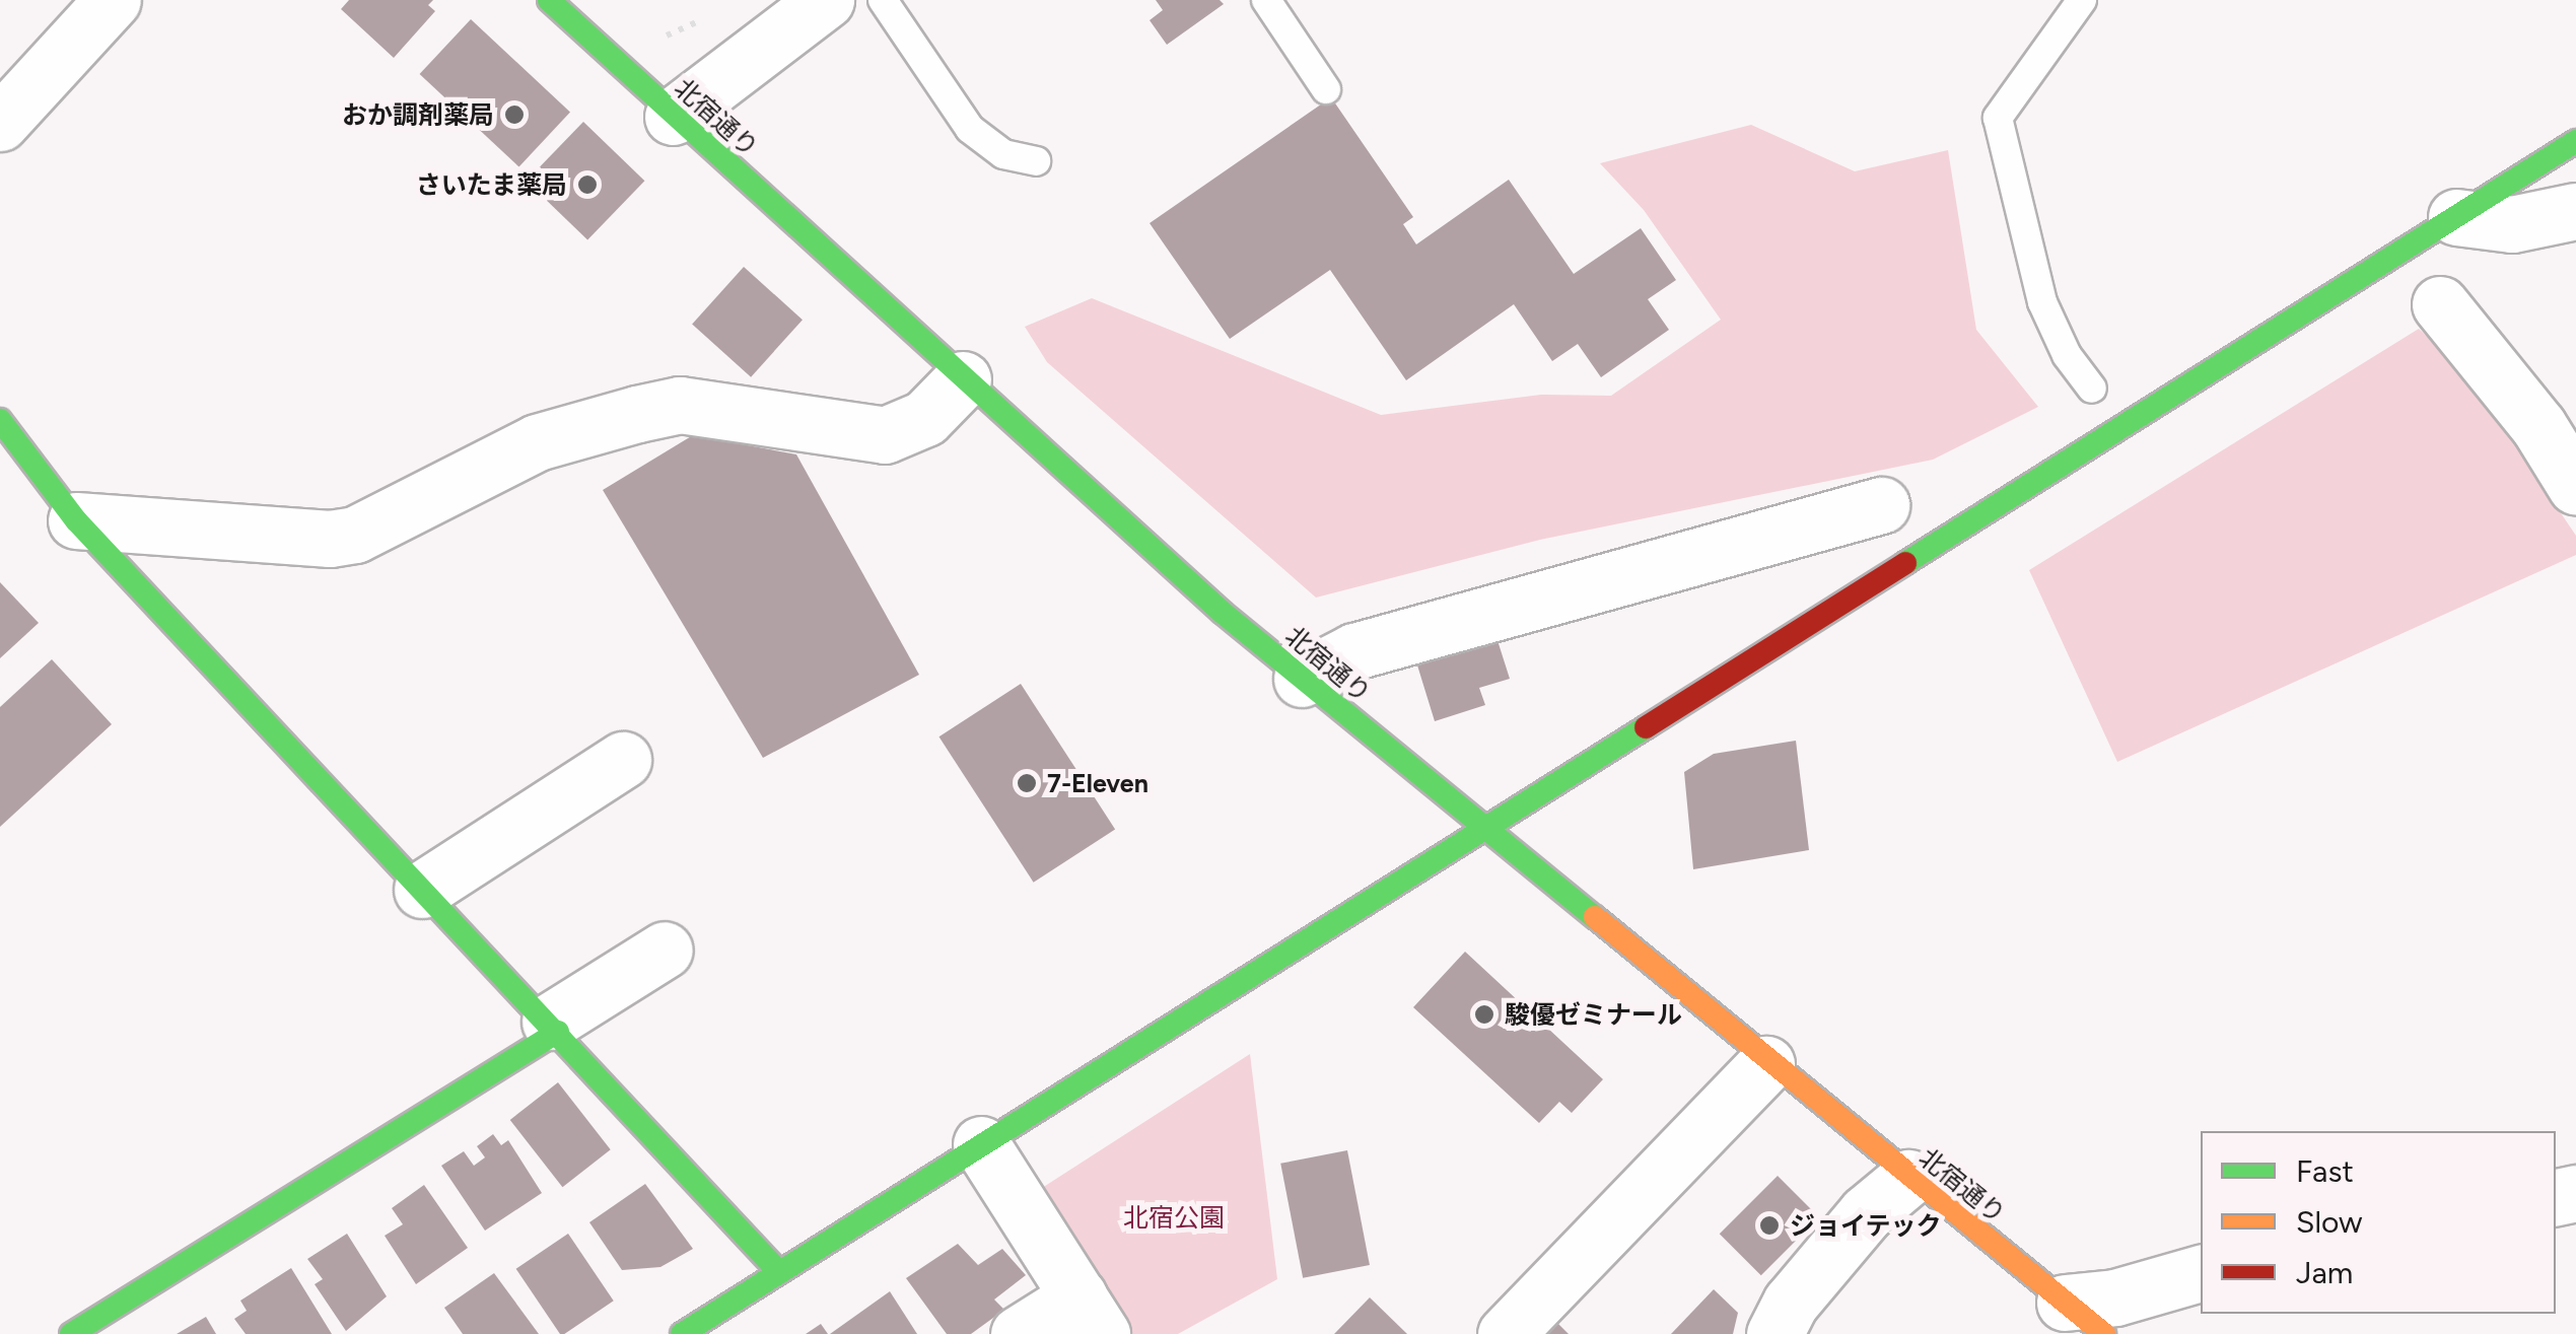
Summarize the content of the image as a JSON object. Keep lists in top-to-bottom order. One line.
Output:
{"streets":{"street":["北宿通り"]},"parks":["北宿公園"],"places":["おか調剤薬局","さいたま薬局","7-Eleven","駿優ゼミナール","ジョイテック"],"legend":["Fast","Slow","Jam"]}
